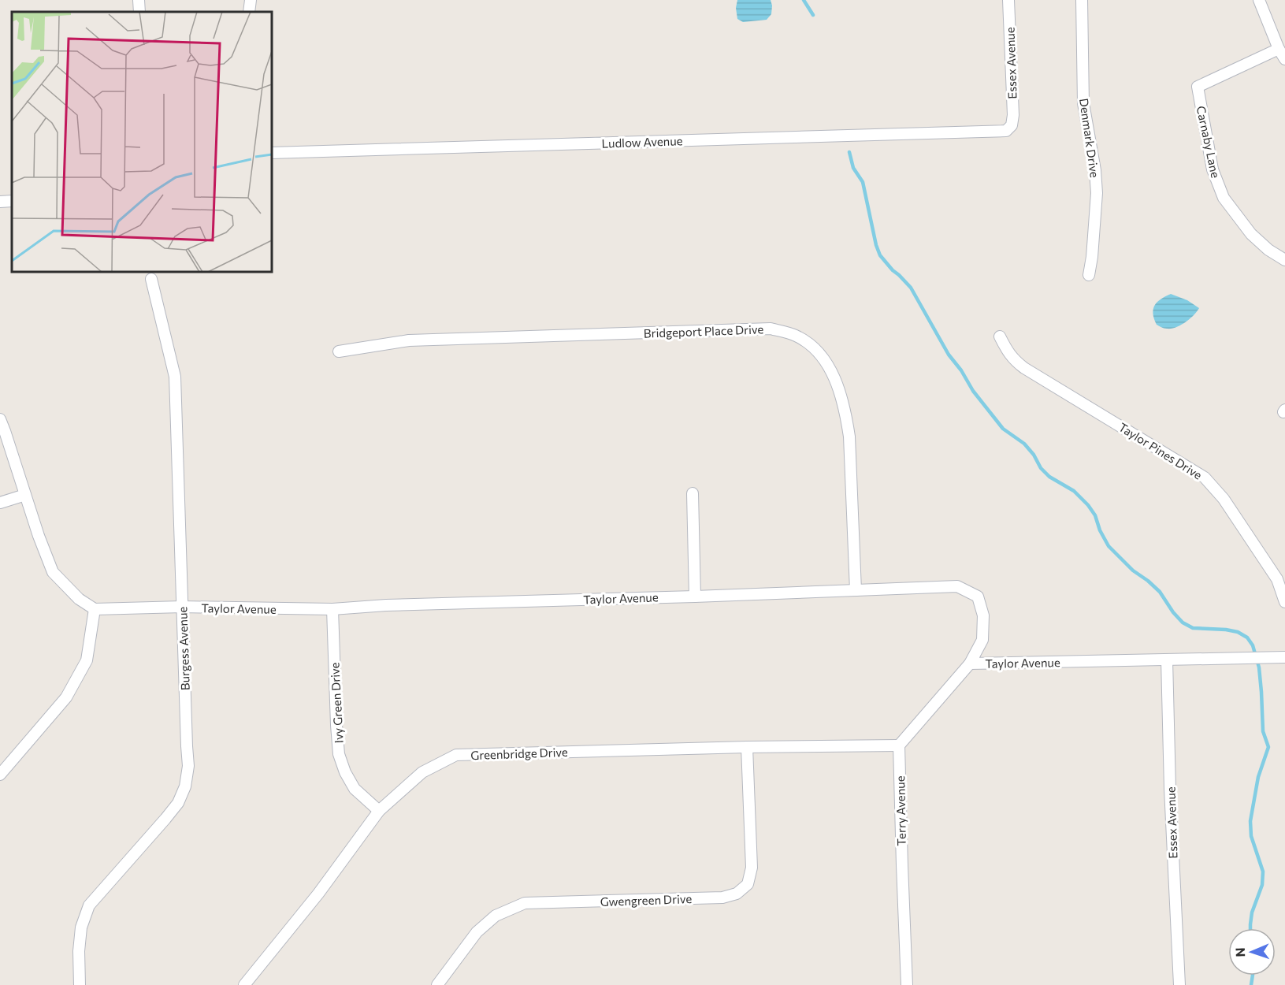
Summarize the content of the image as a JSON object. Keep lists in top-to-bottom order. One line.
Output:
{"streets":{"street":["Essex Avenue","Denmark Drive","Ludlow Avenue","Carnaby Lane","Bridgeport Place Drive","Taylor Pines Drive","Taylor Avenue","Burgess Avenue","Ivy Green Drive","Greenbridge Drive","Terry Avenue","Gwengreen Drive"]},"crossings":[["Essex Avenue","Ludlow Avenue"],["Essex Avenue","Taylor Avenue"],["Bridgeport Place Drive","Taylor Avenue"],["Taylor Avenue","Burgess Avenue"],["Taylor Avenue","Ivy Green Drive"],["Ivy Green Drive","Greenbridge Drive"],["Greenbridge Drive","Terry Avenue"],["Greenbridge Drive","Gwengreen Drive"]],"north":"left"}
